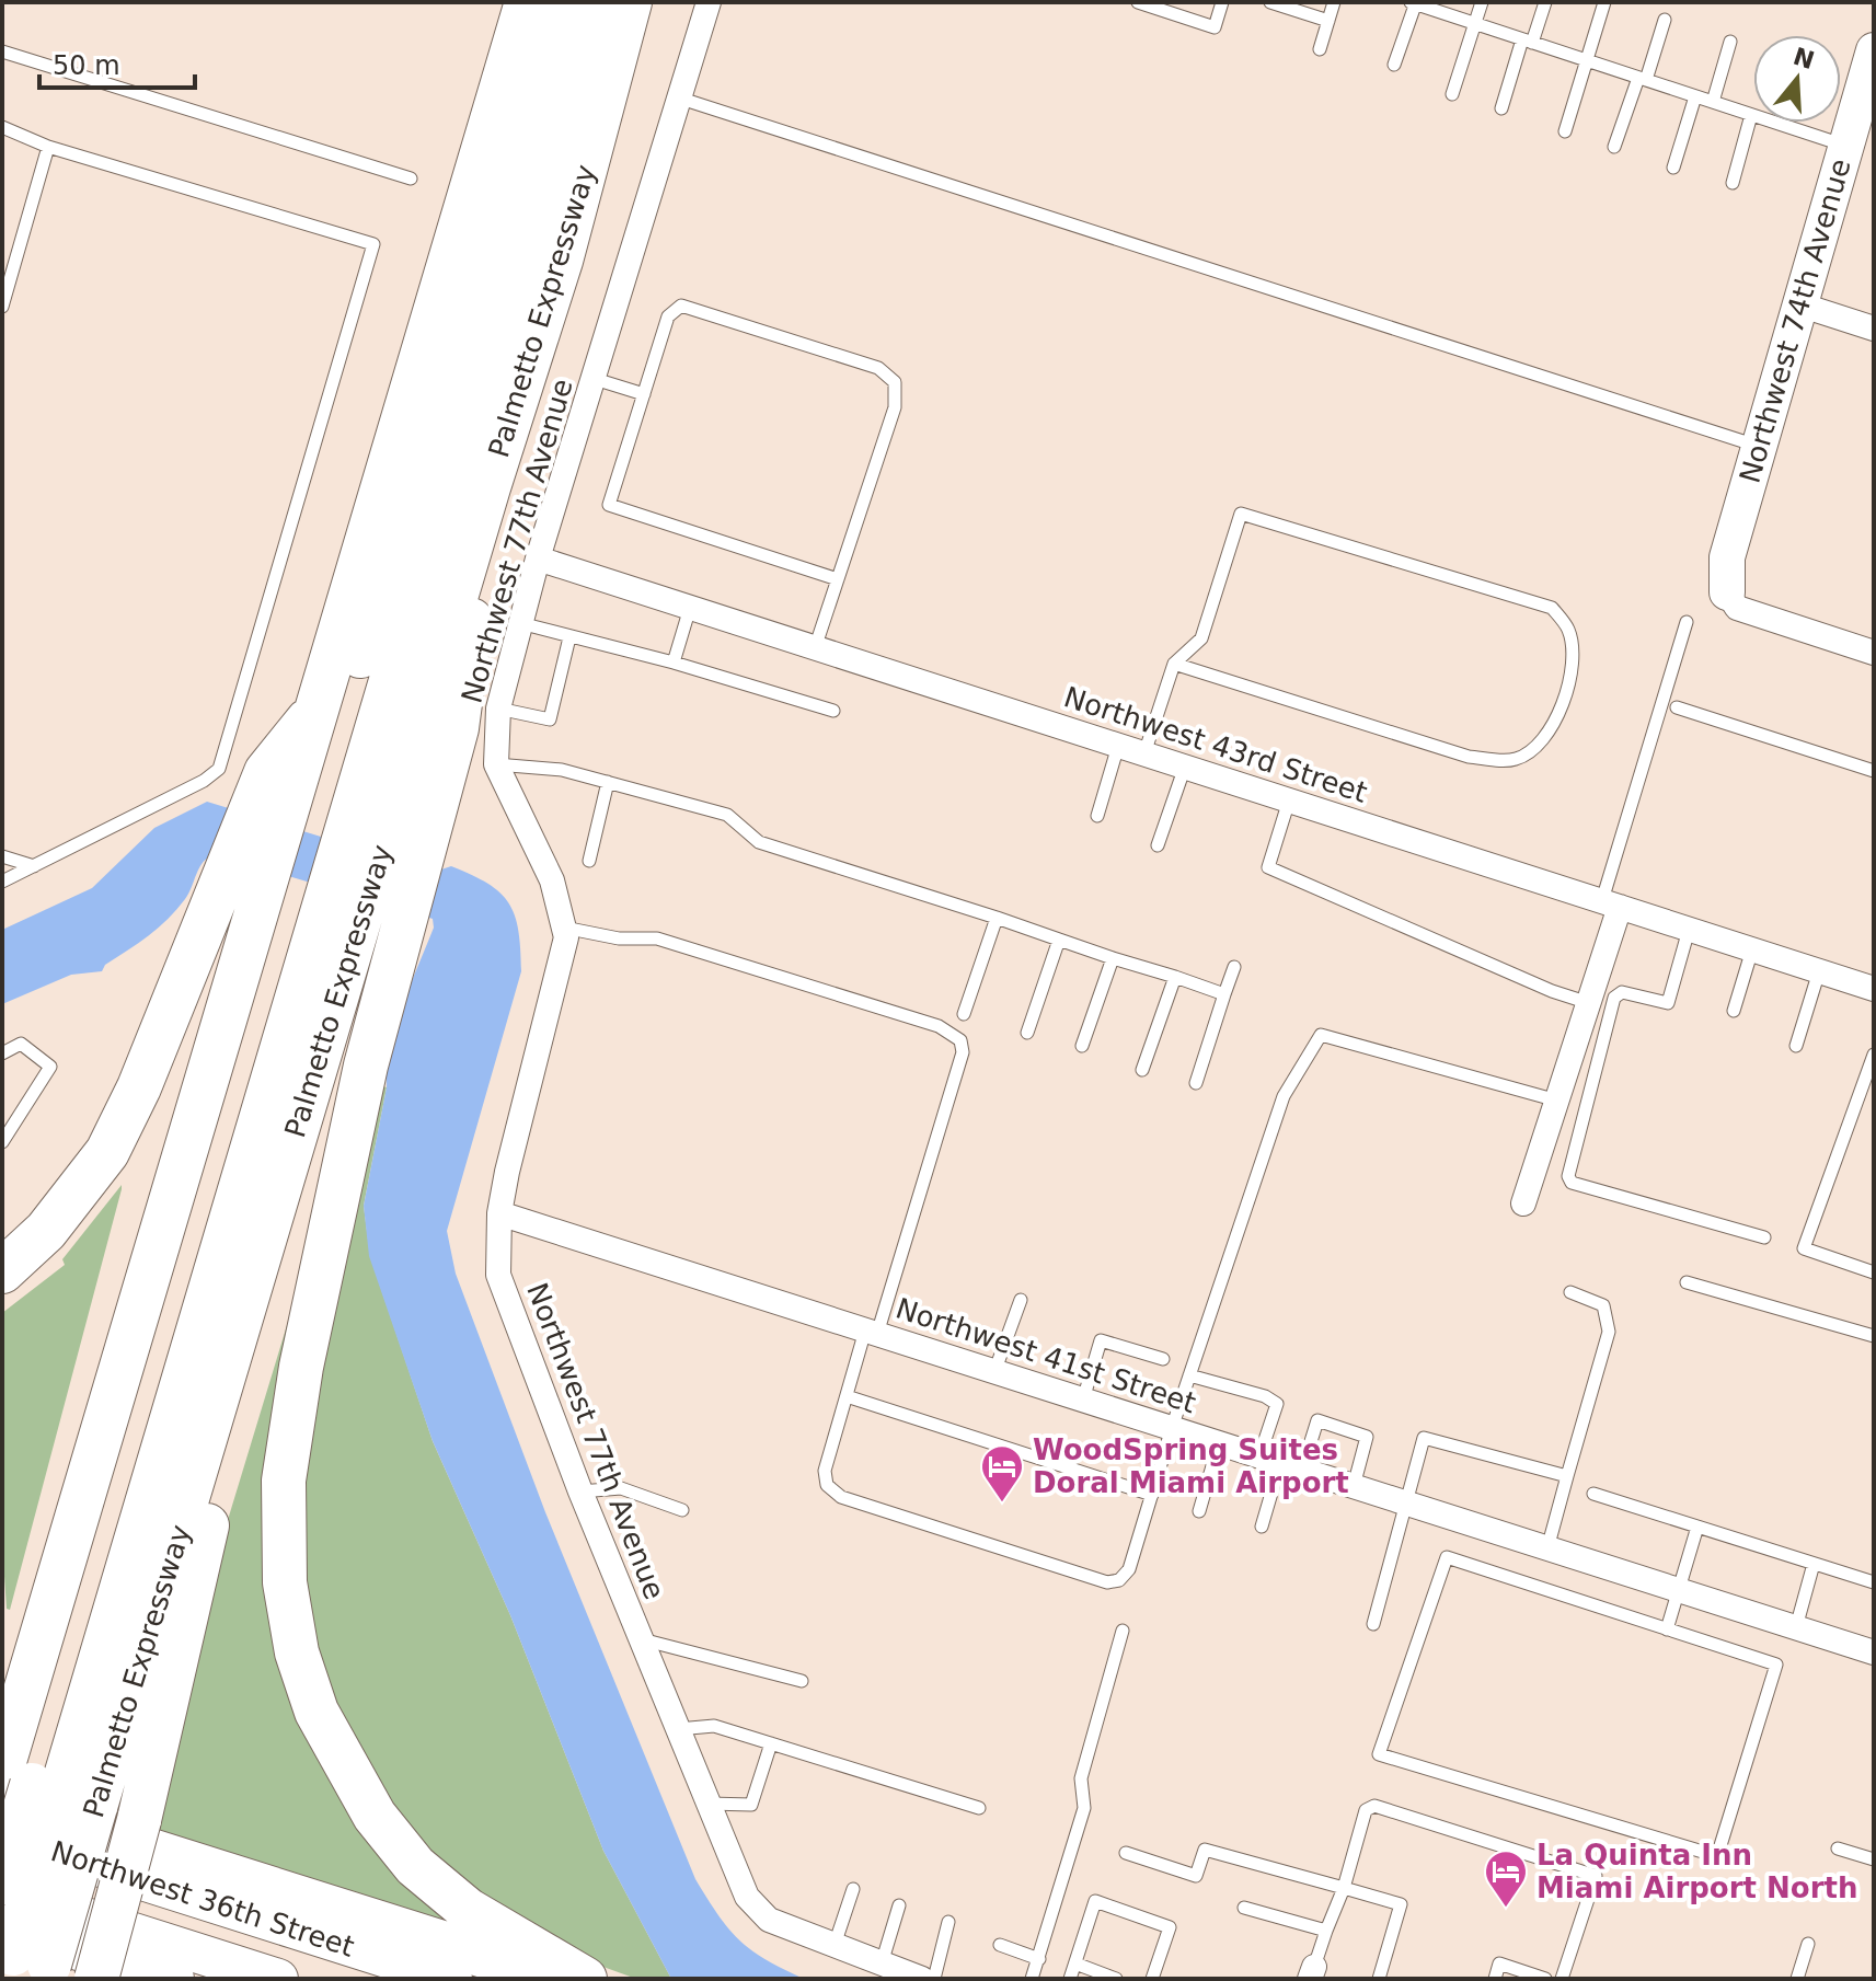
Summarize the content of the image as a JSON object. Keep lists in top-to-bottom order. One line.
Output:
{"streets":{"highway":["Palmetto Expressway"],"main road":["Northwest 36th Street"],"street":["Northwest 74th Avenue","Northwest 77th Avenue","Northwest 43rd Street","Northwest 41st Street"]},"crossings":[["Northwest 77th Avenue","Northwest 43rd Street"],["Northwest 77th Avenue","Northwest 41st Street"]],"places":{"hotel":["WoodSpring Suites Doral Miami Airport","La Quinta Inn Miami Airport North"]},"scale_bar":"50 m","north":"top"}
